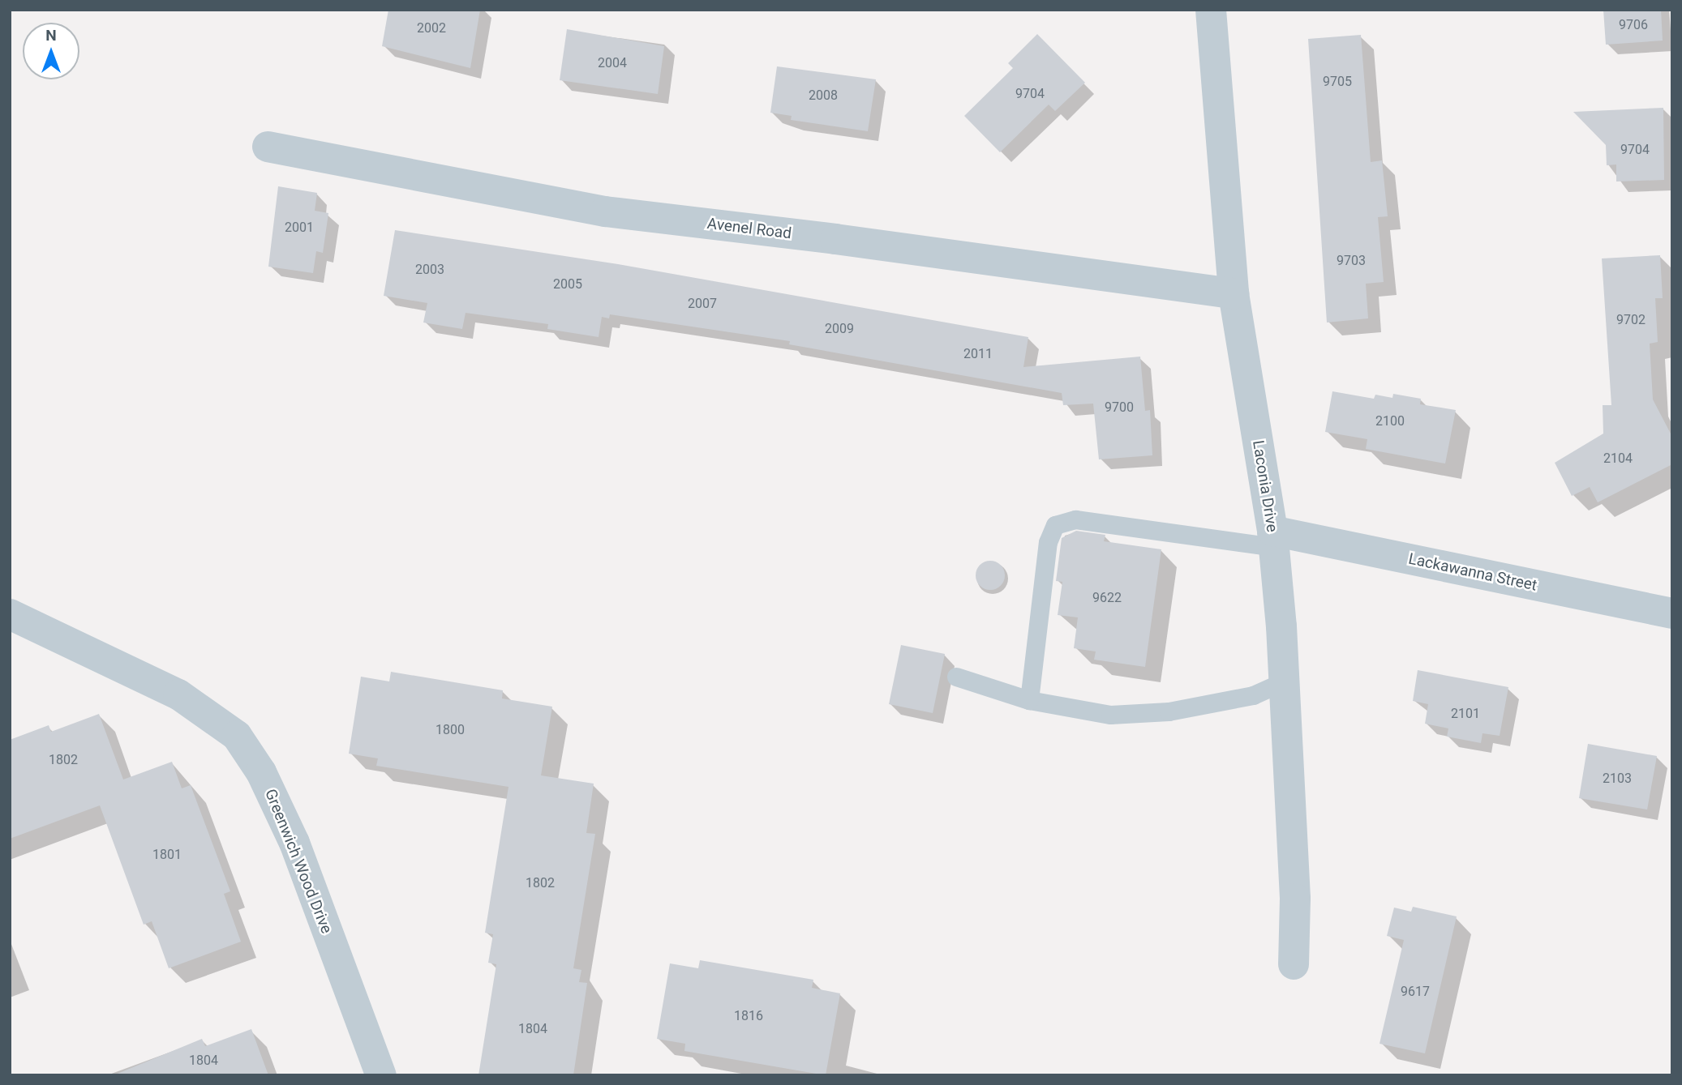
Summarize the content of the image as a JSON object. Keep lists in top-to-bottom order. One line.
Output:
{"streets":{"street":["Avenel Road","Laconia Drive","Lackawanna Street","Greenwich Wood Drive"]},"crossings":[["Avenel Road","Laconia Drive"],["Laconia Drive","Lackawanna Street"]],"house_numbers":["9706","2002","2004","9705","9704","2008","9704","2001","9703","2003","2005","2007","9702","2009","2011","9700","2100","2104","9622","2101","1800","1802","2103","1801","1802","9617","1816","1804","1804"],"north":"top"}
